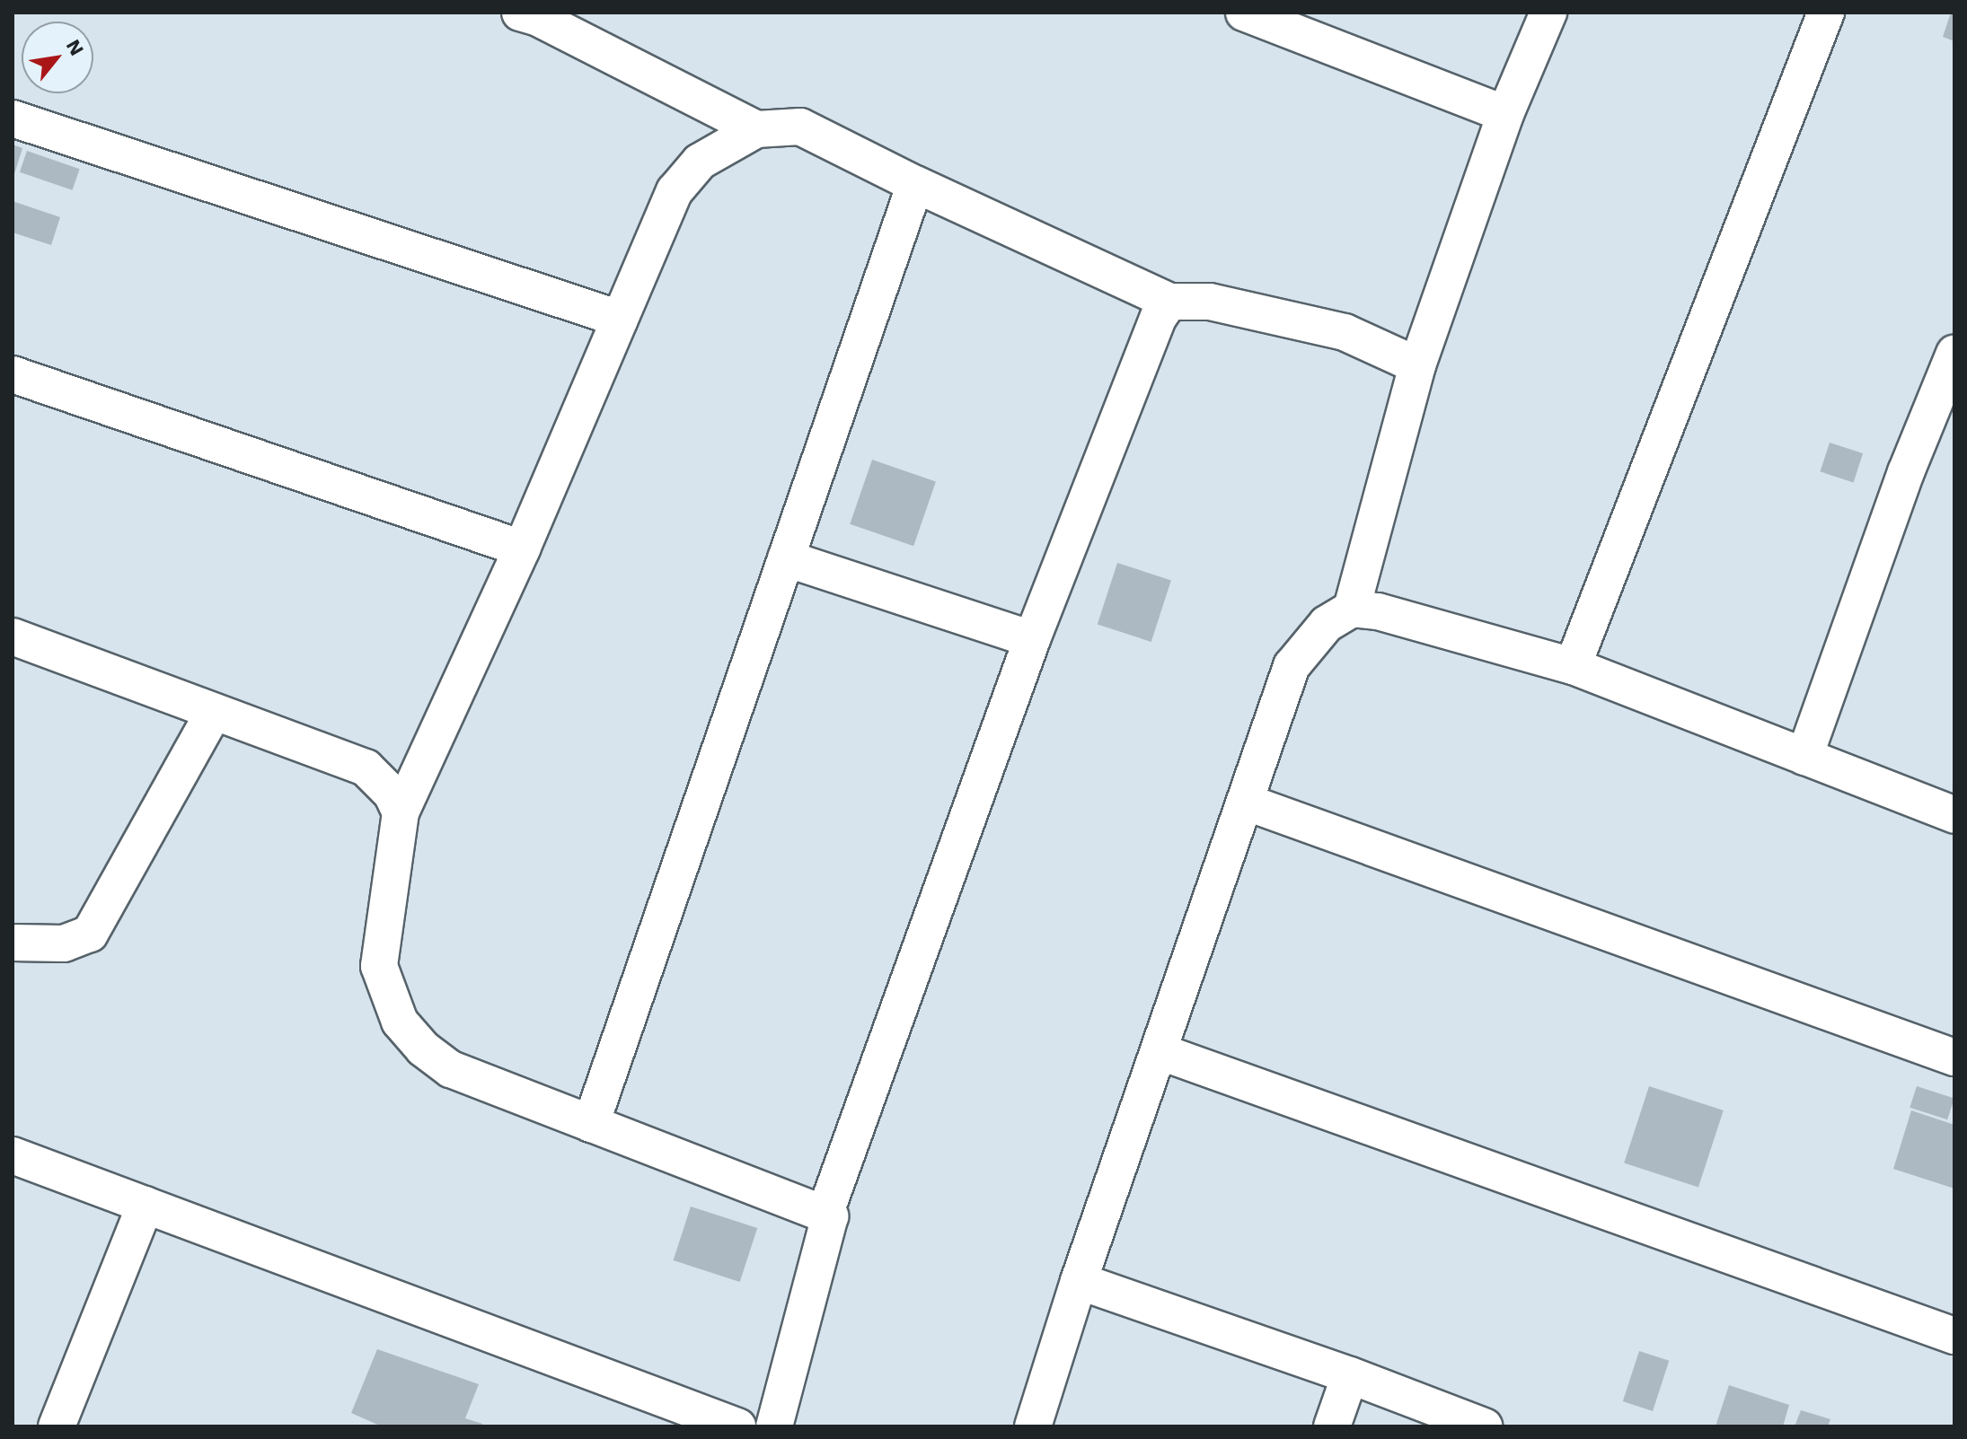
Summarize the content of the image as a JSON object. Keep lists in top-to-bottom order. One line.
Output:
{"north":"top right"}
